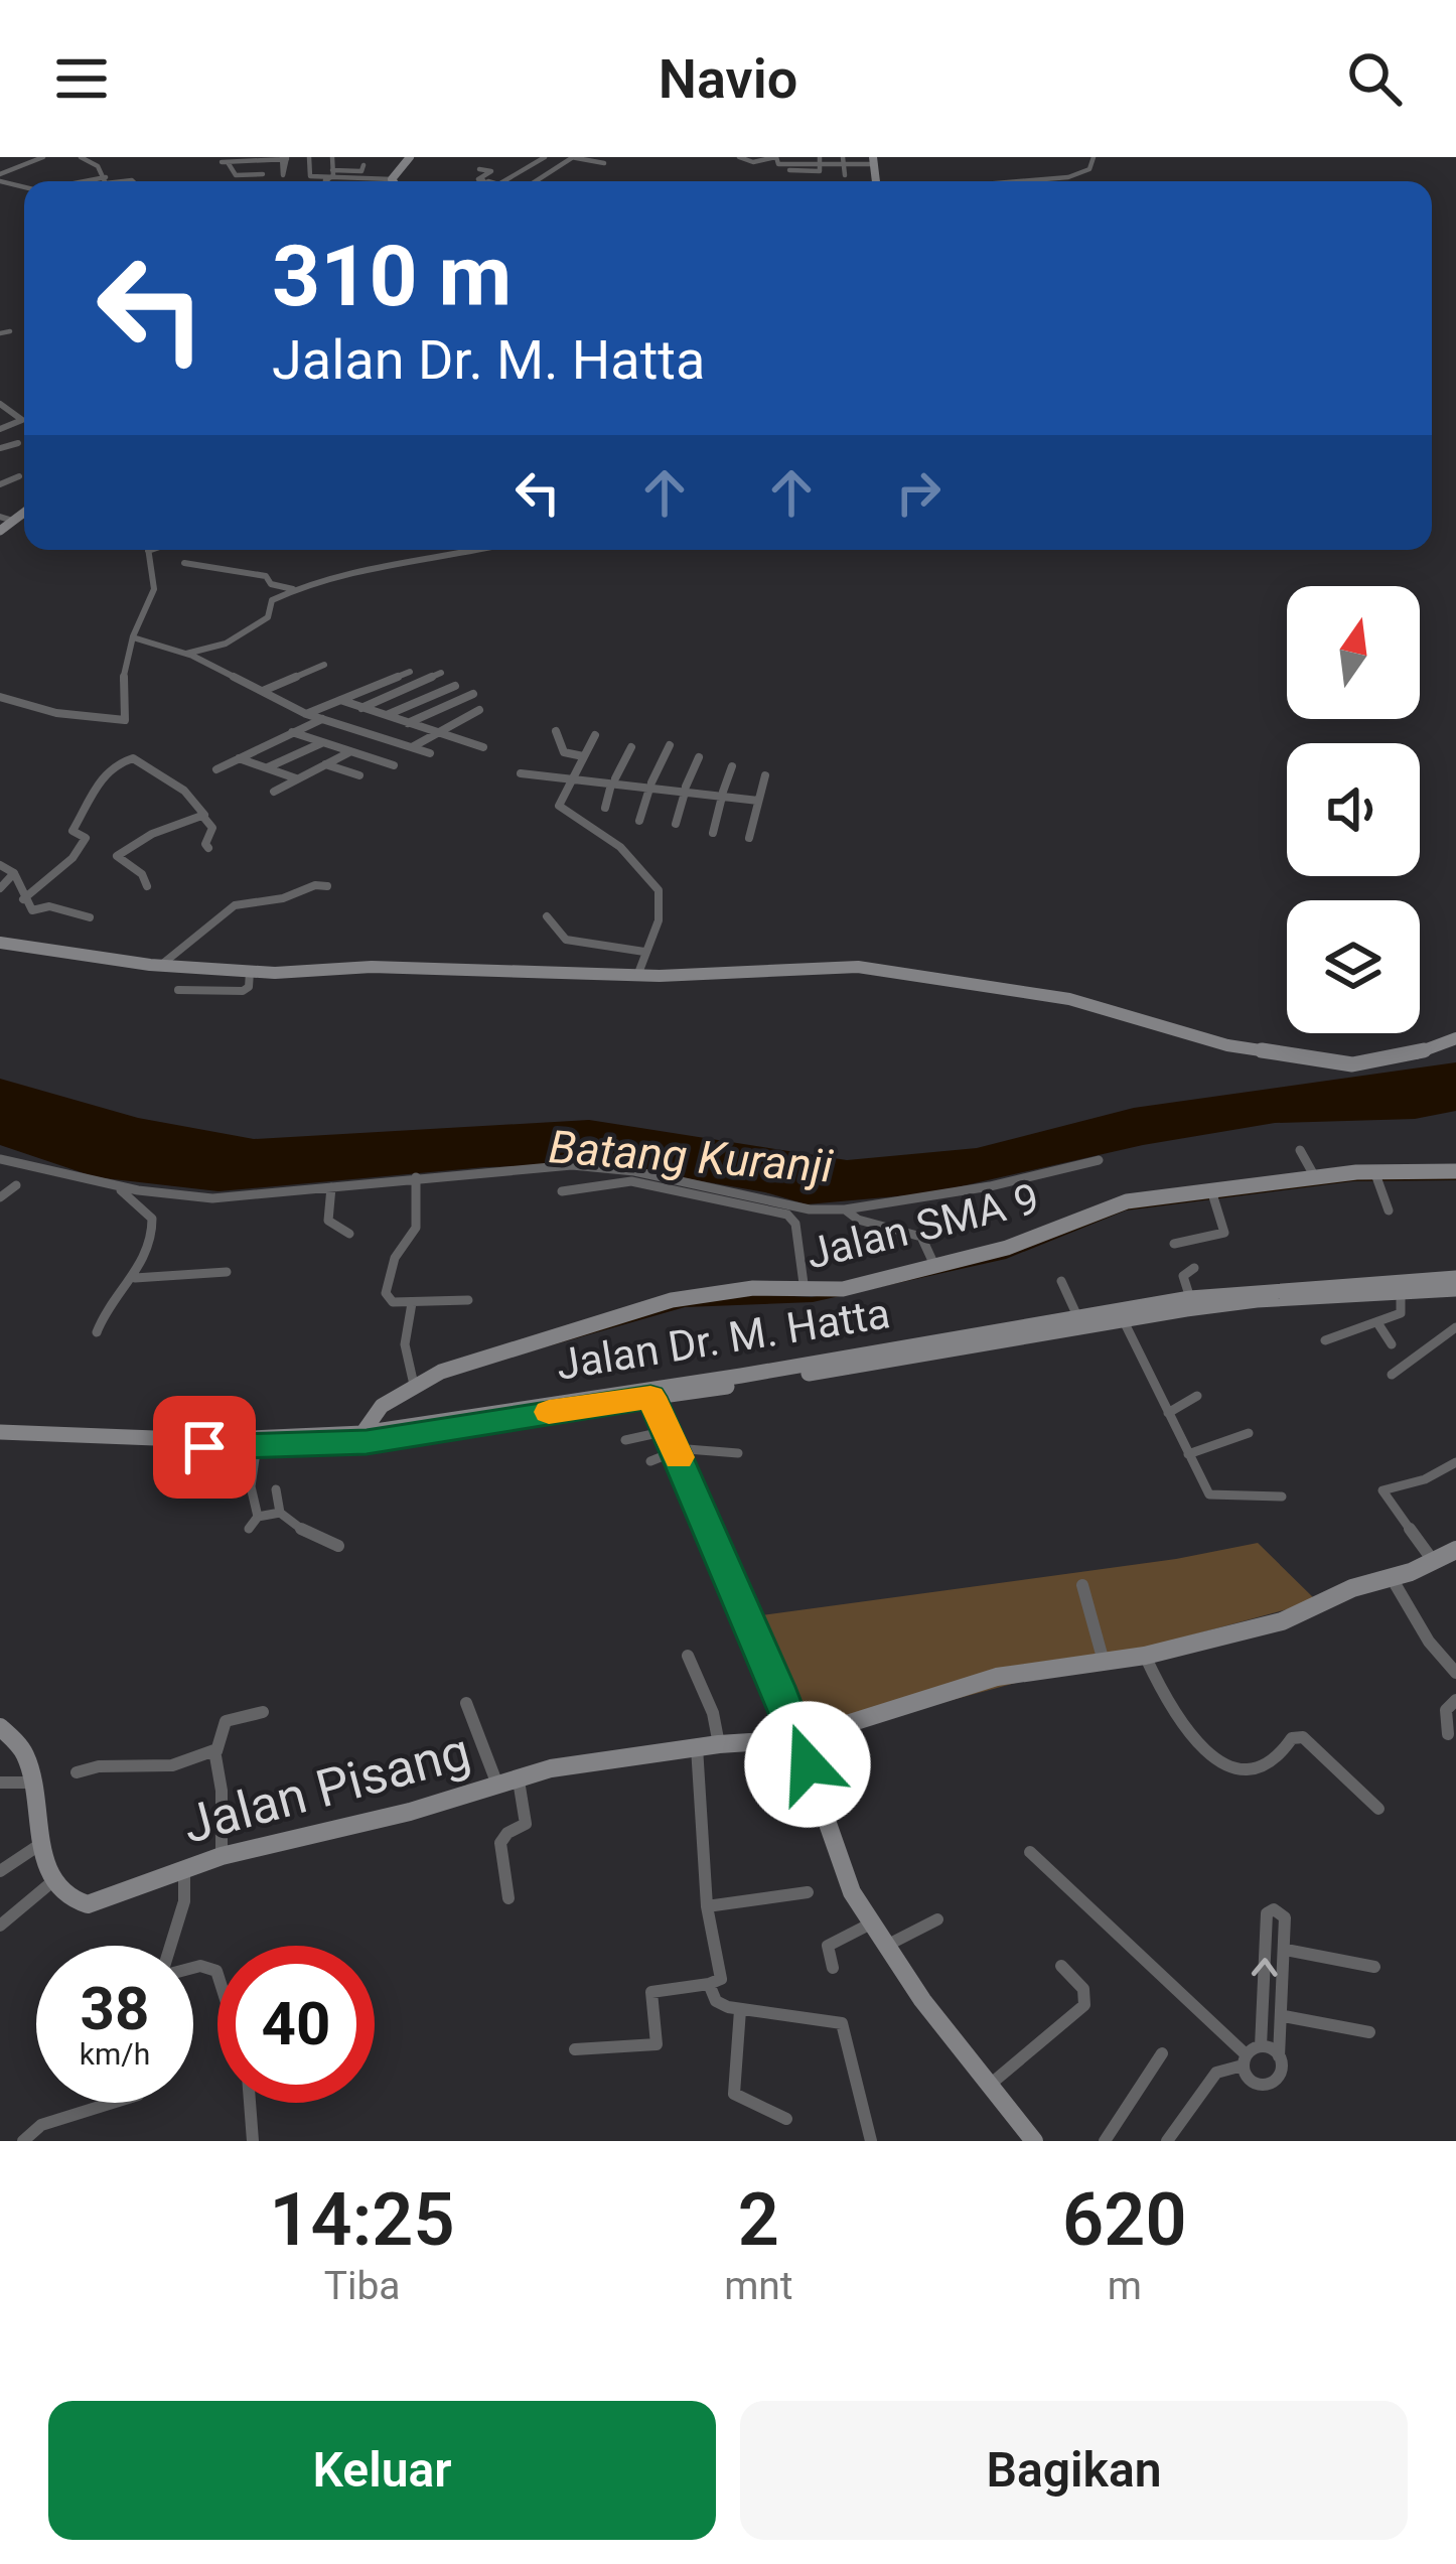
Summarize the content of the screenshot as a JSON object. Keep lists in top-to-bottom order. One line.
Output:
{"streets":{"street":["Jalan SMA 9","Jalan Dr. M. Hatta","Jalan Pisang"]},"crossings":[["Jalan SMA 9","Jalan Dr. M. Hatta"]],"water":["Batang Kuranji"],"north":"top","page":{"header":"Navio","turn":["310 m","Jalan Dr. M. Hatta"],"speed":"38 km/h","limit":"40","eta":["14:25","Tiba","2","mnt","620","m"],"buttons":["Keluar","Bagikan"]}}
